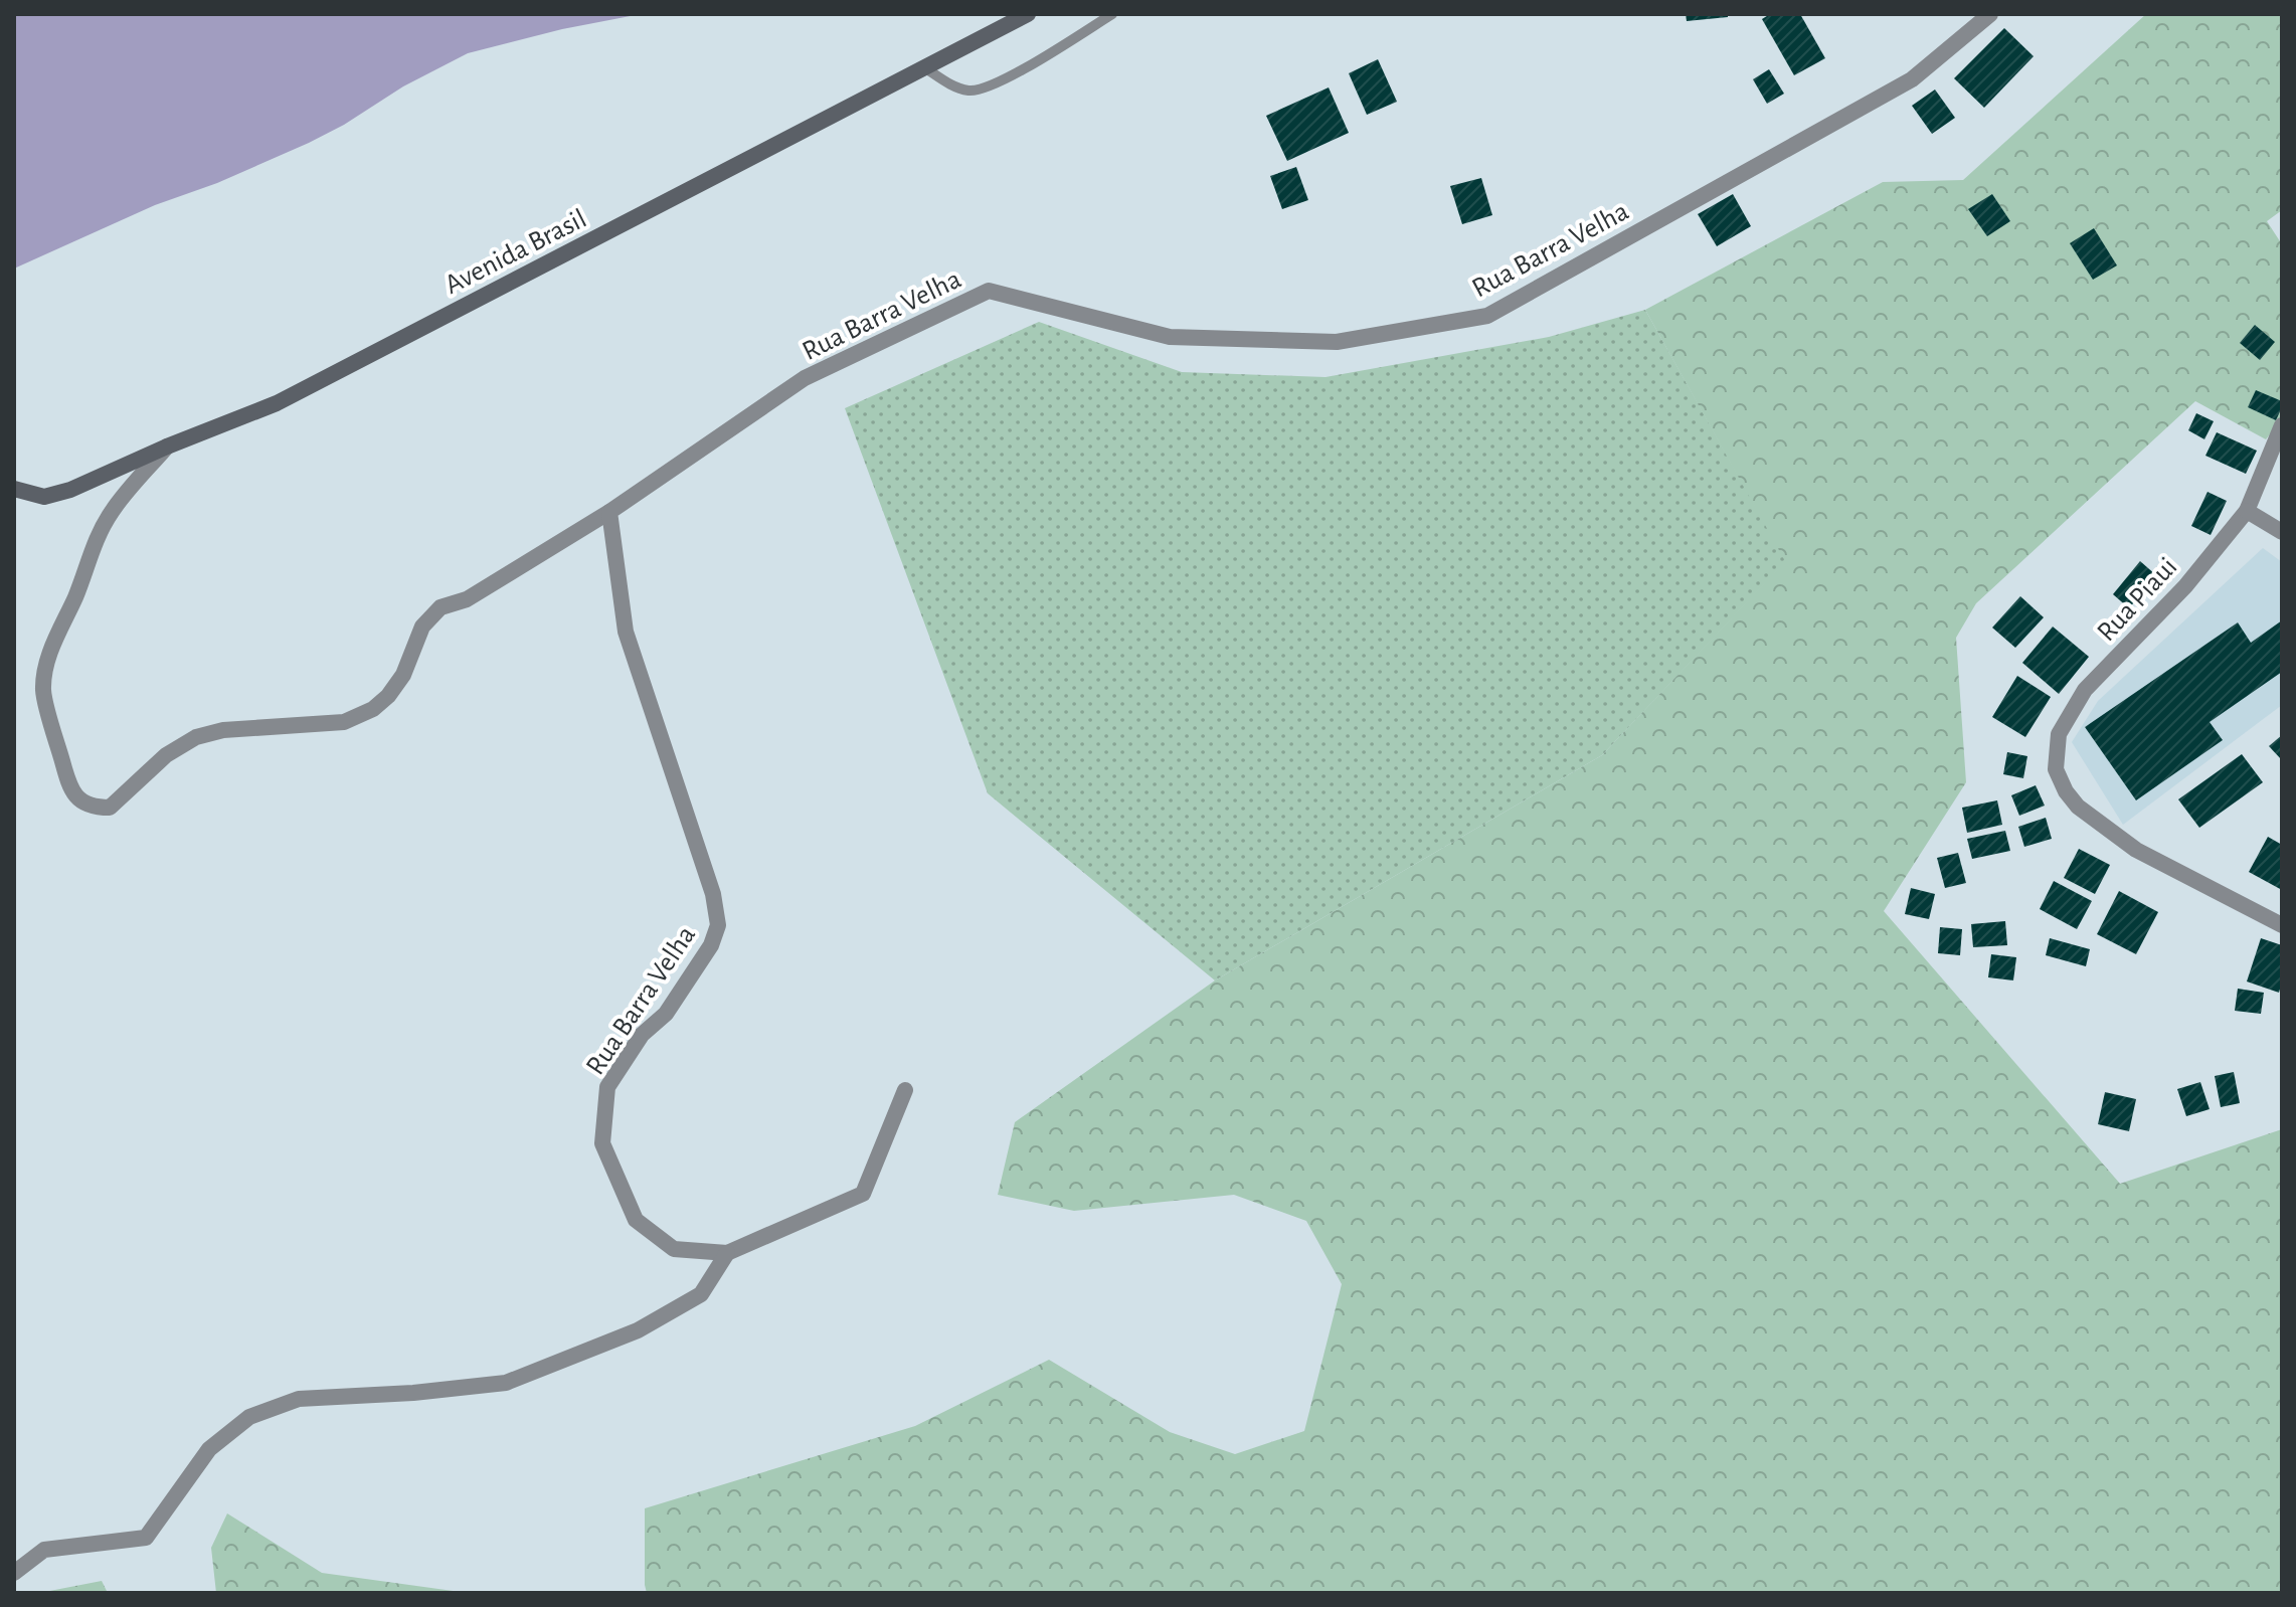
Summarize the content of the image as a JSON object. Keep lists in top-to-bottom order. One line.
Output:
{"streets":{"main road":["Avenida Brasil"],"street":["Rua Barra Velha","Rua Piaui"]}}
